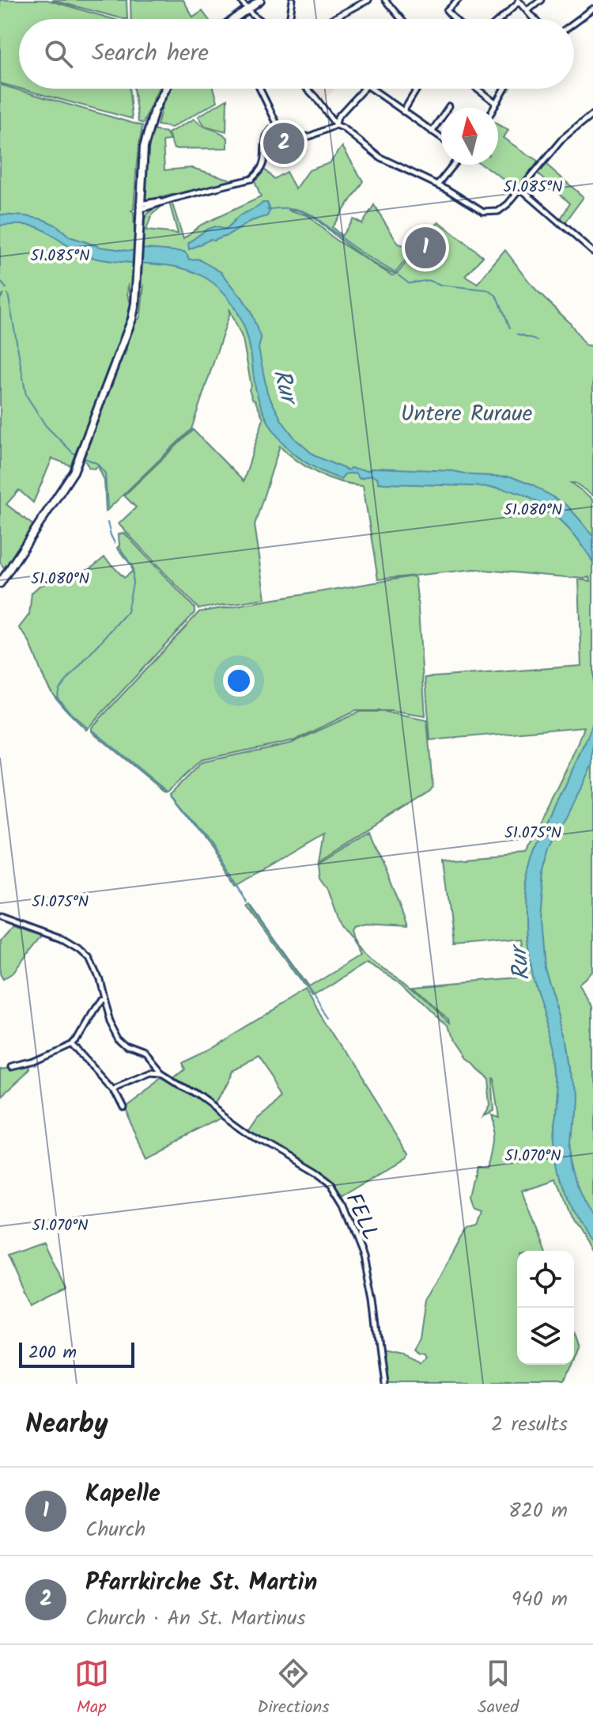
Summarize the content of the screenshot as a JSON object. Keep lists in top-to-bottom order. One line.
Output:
{"streets":{"street":["FELL"]},"water":["Rur"],"parks":["Untere Ruraue"],"scale_bar":"200 m","north":"top","page":{"search":"Search here","pins":["2","1"],"scale":"200 m","heading":["Nearby","2 results"],"list":[{"mark":"1","name":"Kapelle","note":"Church","value":"820 m"},{"mark":"2","name":"Pfarrkirche St. Martin","note":"Church · An St. Martinus","value":"940 m"}],"nav":["Map","Directions","Saved"]},"coordinates":["51.085°N","51.080°N","51.075°N","51.070°N"]}
